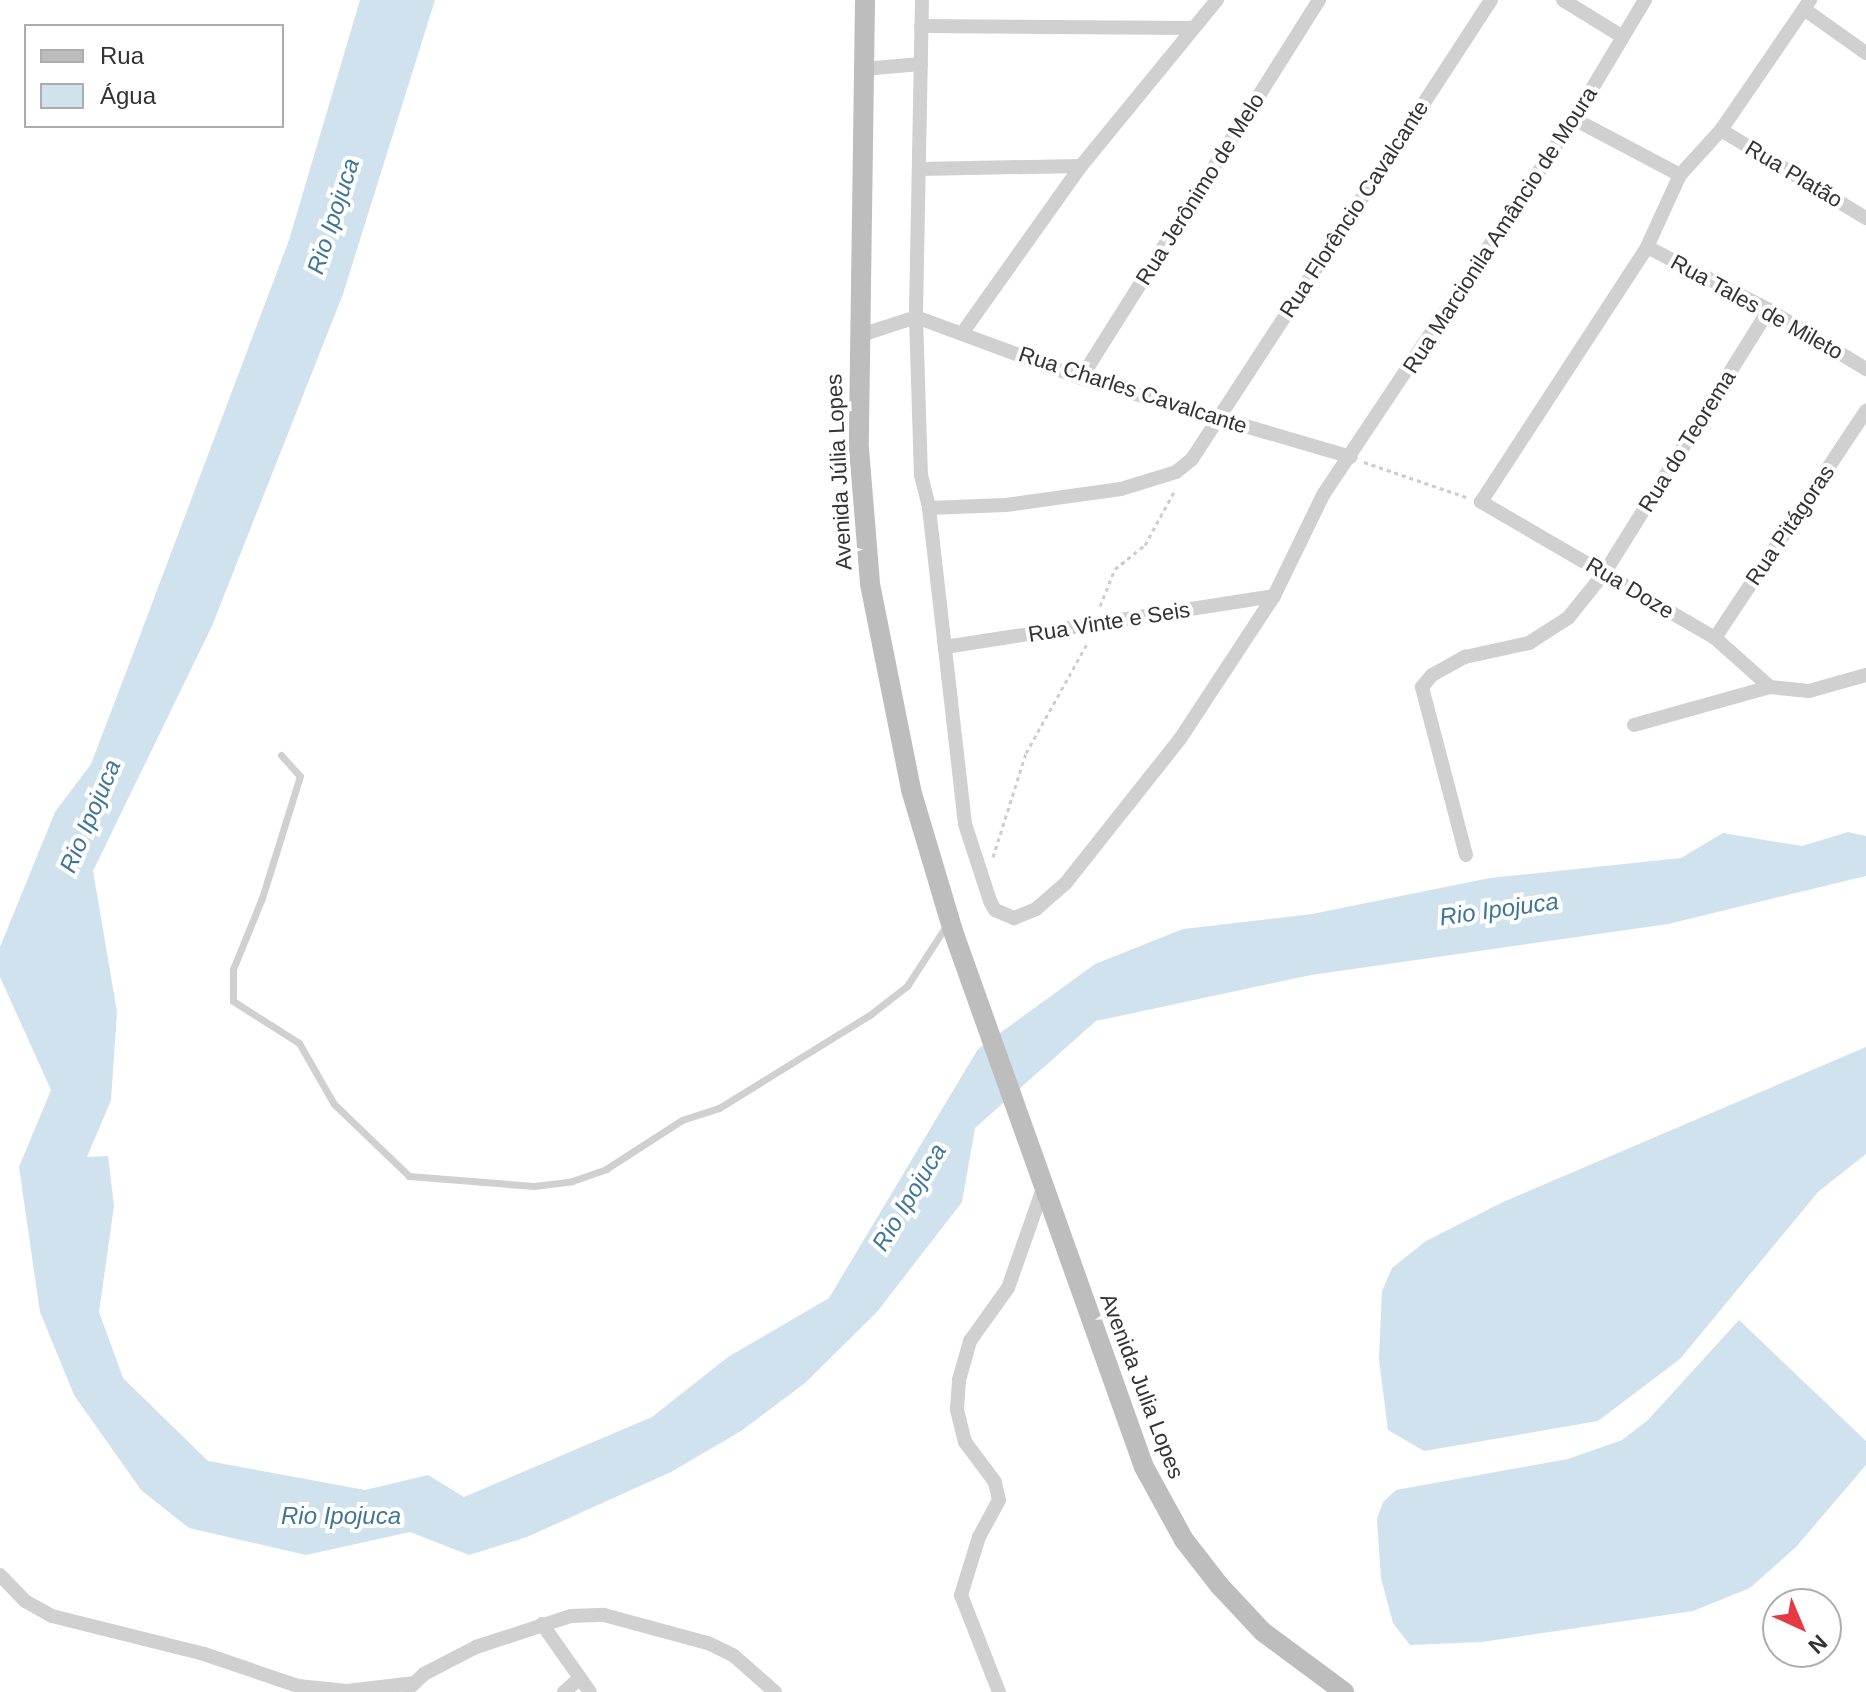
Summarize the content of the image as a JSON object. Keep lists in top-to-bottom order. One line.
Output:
{"streets":{"main road":["Avenida Júlia Lopes","Avenida Julia Lopes"],"street":["Rua Platão","Rua Jerônimo de Melo","Rua Florêncio Cavalcante","Rua Marcionila Amâncio de Moura","Rua Tales de Mileto","Rua Charles Cavalcante","Rua do Teorema","Rua Pitágoras","Rua Doze","Rua Vinte e Seis"]},"crossings":[["Rua Jerônimo de Melo","Rua Charles Cavalcante"],["Rua Florêncio Cavalcante","Rua Charles Cavalcante"],["Rua Marcionila Amâncio de Moura","Rua Charles Cavalcante"],["Rua Marcionila Amâncio de Moura","Rua Vinte e Seis"],["Rua Tales de Mileto","Rua do Teorema"],["Rua do Teorema","Rua Doze"],["Avenida Júlia Lopes","Avenida Julia Lopes"],["Rua Pitágoras","Rua Doze"]],"water":["Rio Ipojuca"],"legend":["Rua","Água"],"north":"bottom right"}
